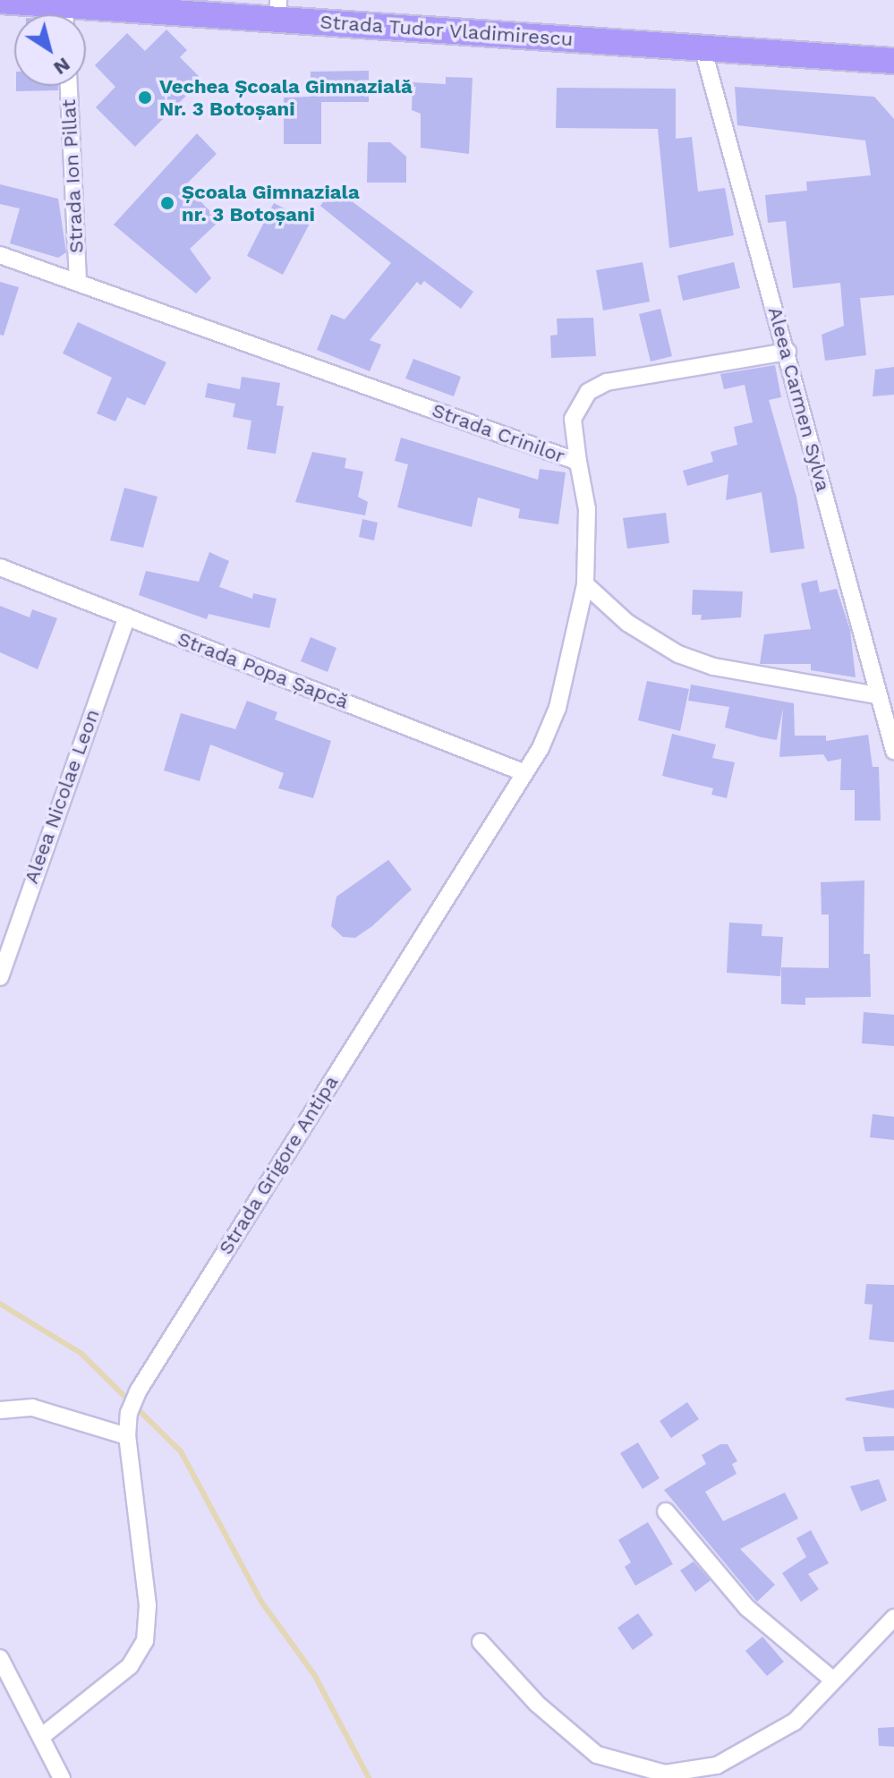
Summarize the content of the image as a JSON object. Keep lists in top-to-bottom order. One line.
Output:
{"streets":{"main road":["Strada Tudor Vladimirescu"],"street":["Strada Ion Pillat","Aleea Carmen Sylva","Strada Crinilor","Strada Popa Șapcă","Aleea Nicolae Leon","Strada Grigore Antipa"]},"crossings":[["Strada Tudor Vladimirescu","Aleea Carmen Sylva"],["Strada Ion Pillat","Strada Crinilor"],["Strada Crinilor","Strada Grigore Antipa"],["Strada Popa Șapcă","Aleea Nicolae Leon"],["Strada Popa Șapcă","Strada Grigore Antipa"]],"places":["Vechea Școala Gimnazială Nr. 3 Botoșani","Școala Gimnaziala nr. 3 Botoșani"],"north":"bottom right"}
